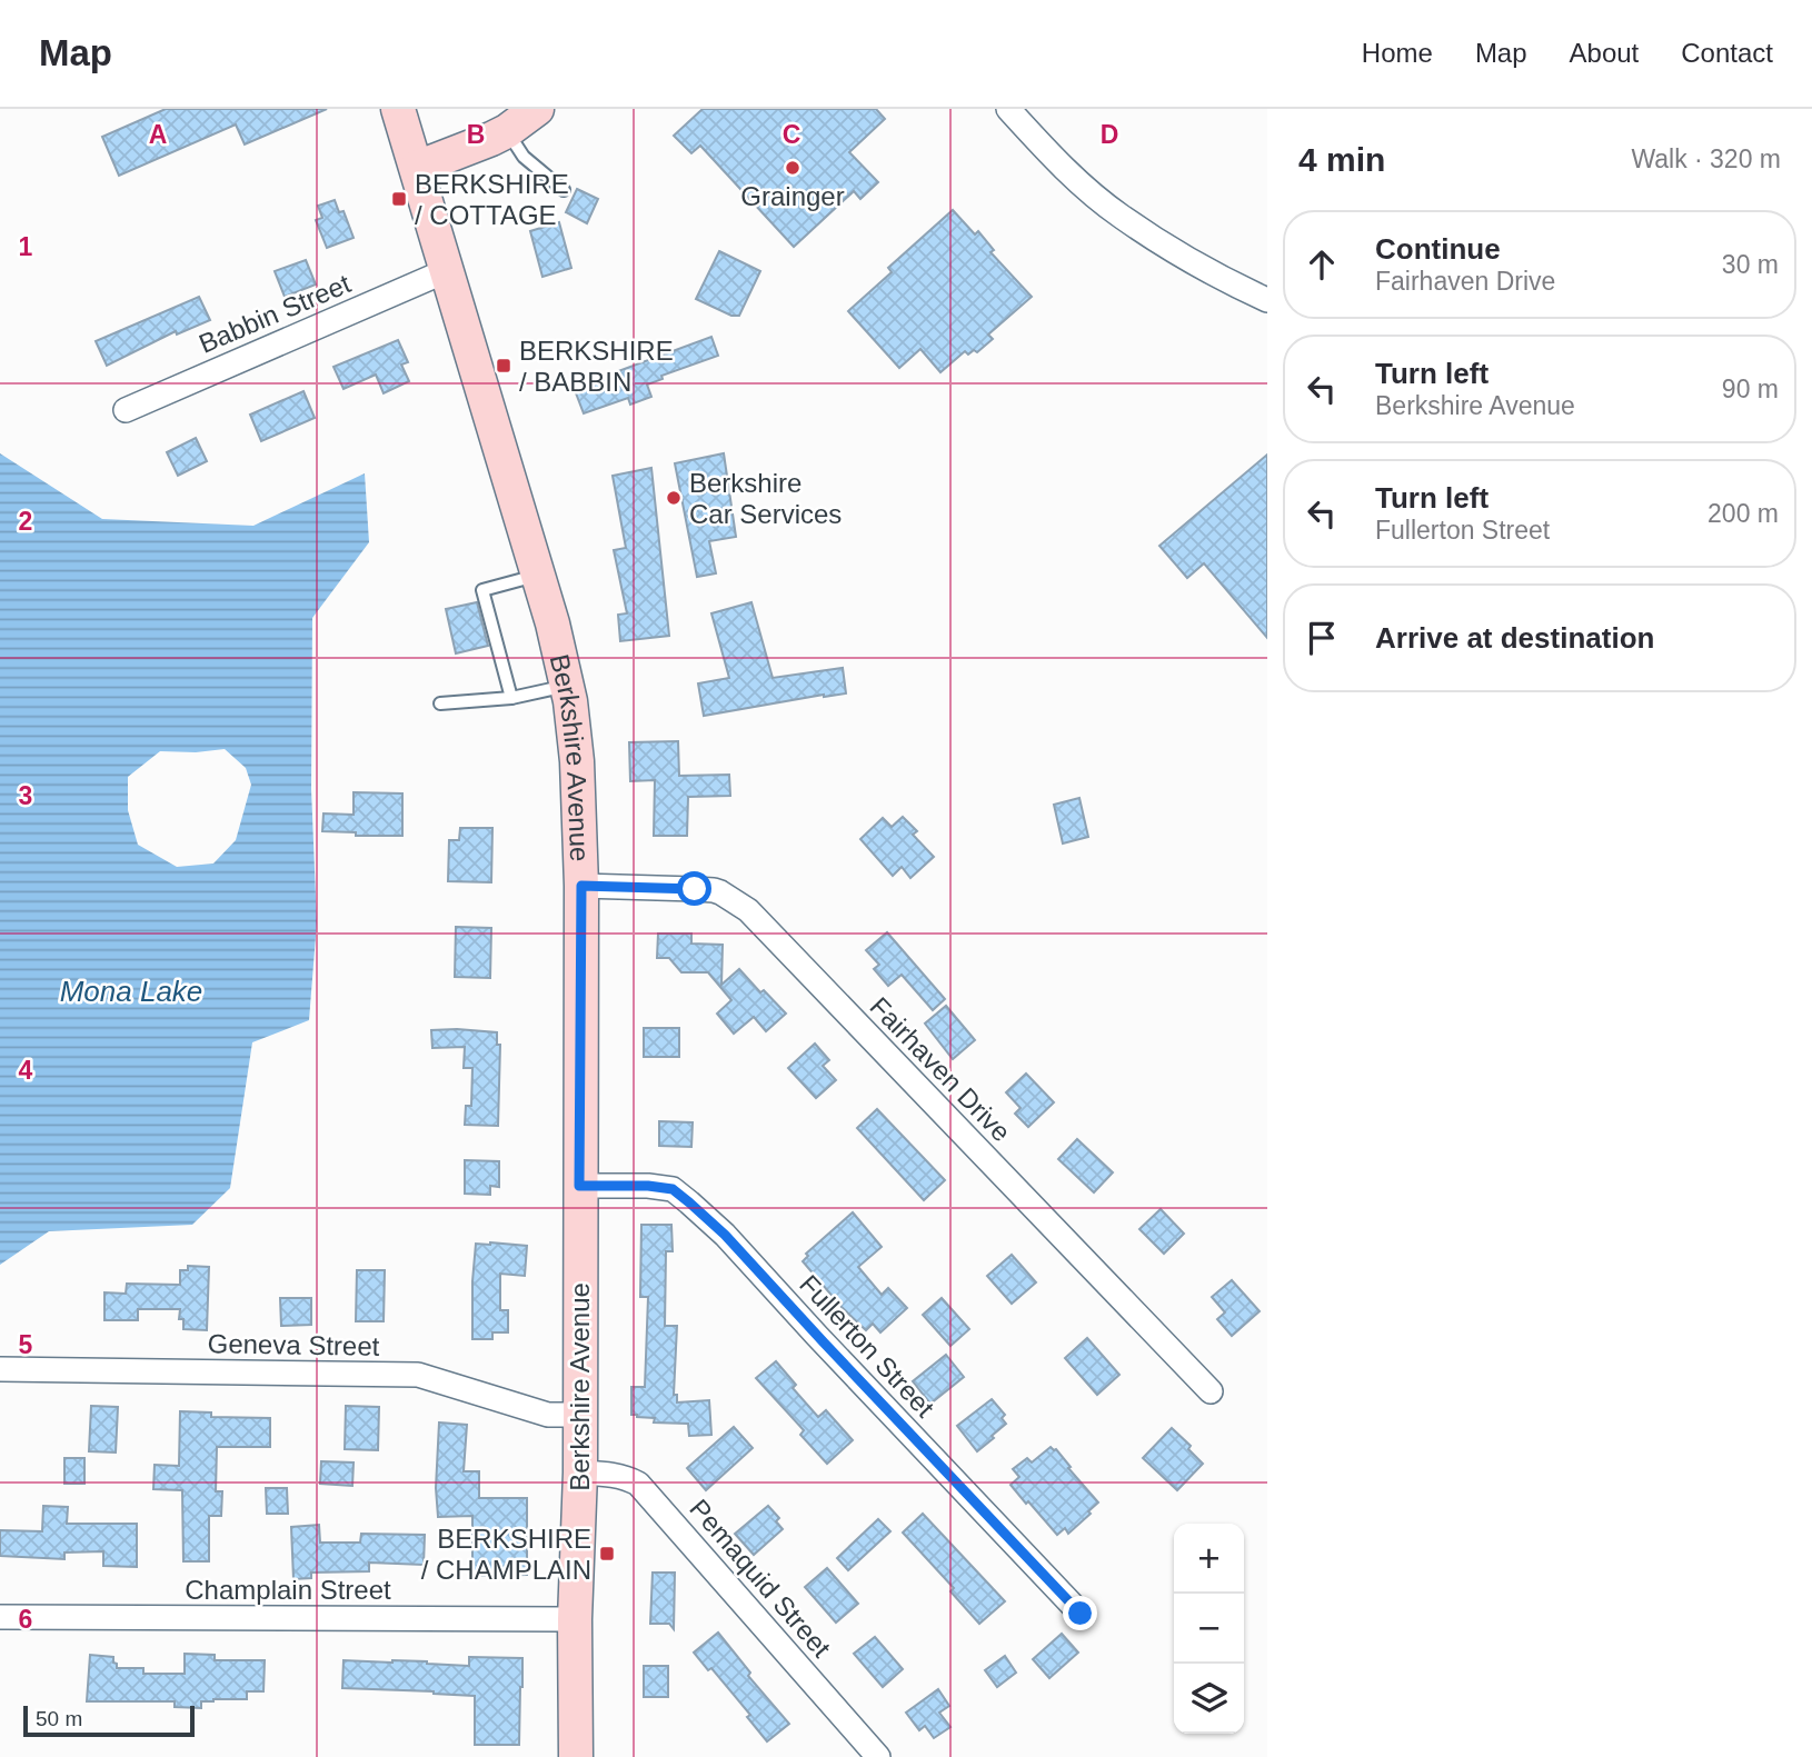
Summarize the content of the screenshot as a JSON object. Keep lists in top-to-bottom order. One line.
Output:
{"streets":{"main road":["Berkshire Avenue"],"street":["Babbin Street","Fairhaven Drive","Geneva Street","Fullerton Street","Pemaquid Street","Champlain Street"]},"crossings":[["Babbin Street","Berkshire Avenue"],["Berkshire Avenue","Fairhaven Drive"],["Berkshire Avenue","Geneva Street"],["Berkshire Avenue","Fullerton Street"],["Berkshire Avenue","Pemaquid Street"],["Berkshire Avenue","Champlain Street"]],"water":["Mona Lake"],"places":{"other":["Grainger","Berkshire Car Services"],"transit":["BERKSHIRE / COTTAGE","BERKSHIRE / BABBIN","BERKSHIRE / CHAMPLAIN"]},"scale_bar":"50 m","page":{"header":"Map","nav":["Home","Map","About","Contact"],"heading":["4 min","Walk · 320 m"],"list":[["Continue","Fairhaven Drive","30 m"],["Turn left","Berkshire Avenue","90 m"],["Turn left","Fullerton Street","200 m"],"Arrive at destination"],"map_buttons":["+","−"],"scale":"50 m"},"grid":{"columns":["A","B","C","D"],"rows":["1","2","3","4","5","6"]}}
